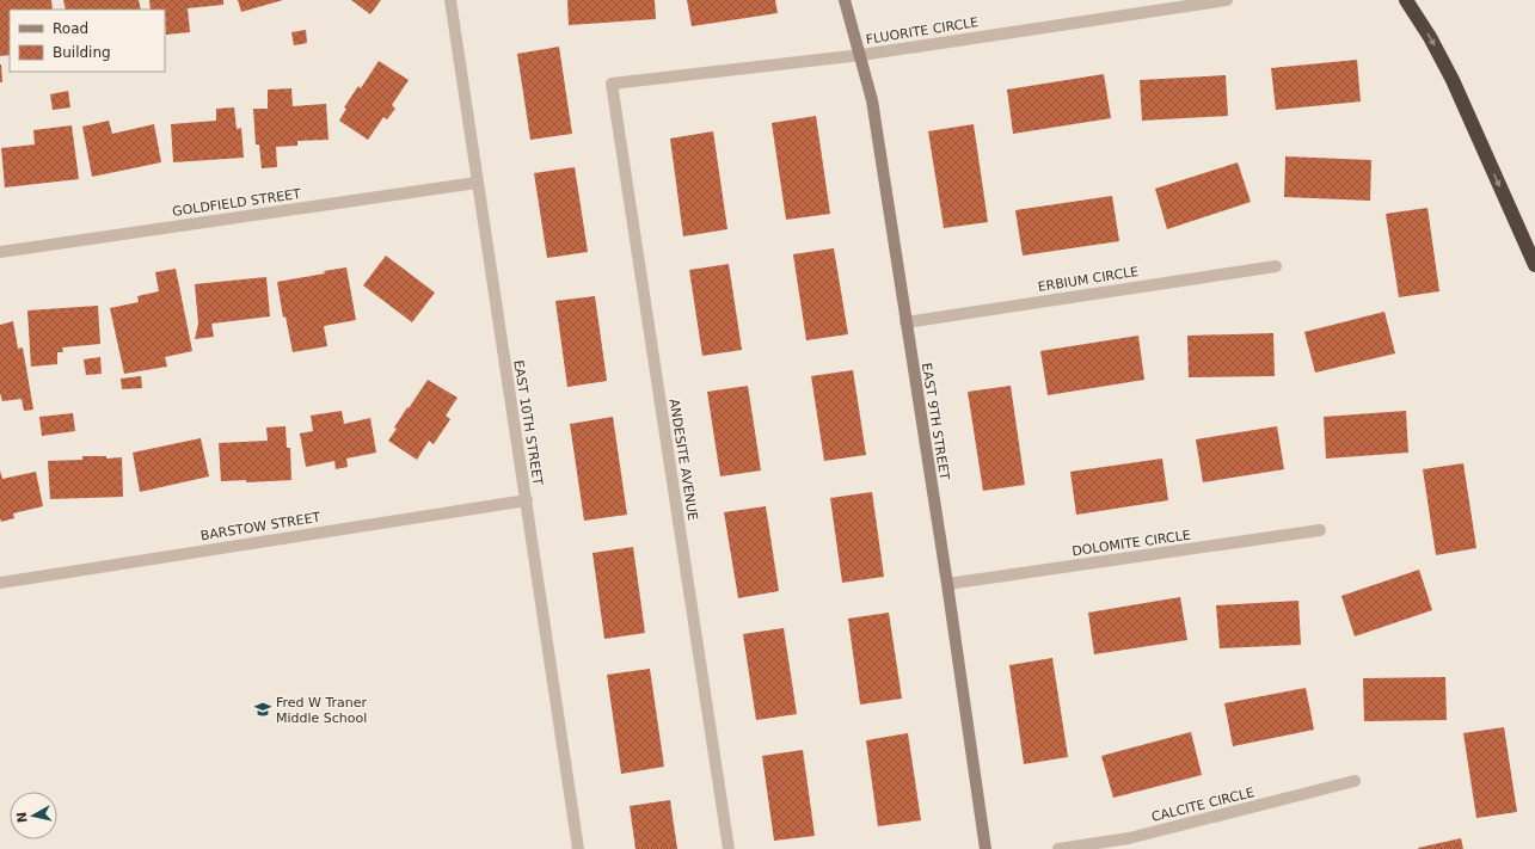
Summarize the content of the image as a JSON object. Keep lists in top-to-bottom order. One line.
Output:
{"streets":{"street":["FLUORITE CIRCLE","GOLDFIELD STREET","ERBIUM CIRCLE","EAST 9TH STREET","EAST 10TH STREET","ANDESITE AVENUE","BARSTOW STREET","DOLOMITE CIRCLE","CALCITE CIRCLE"]},"crossings":[["FLUORITE CIRCLE","EAST 9TH STREET"],["FLUORITE CIRCLE","ANDESITE AVENUE"],["GOLDFIELD STREET","EAST 10TH STREET"],["ERBIUM CIRCLE","EAST 9TH STREET"],["EAST 9TH STREET","DOLOMITE CIRCLE"],["EAST 10TH STREET","BARSTOW STREET"]],"places":{"school or university":["Fred W Traner Middle School"]},"legend":["Road","Building"],"north":"left"}
